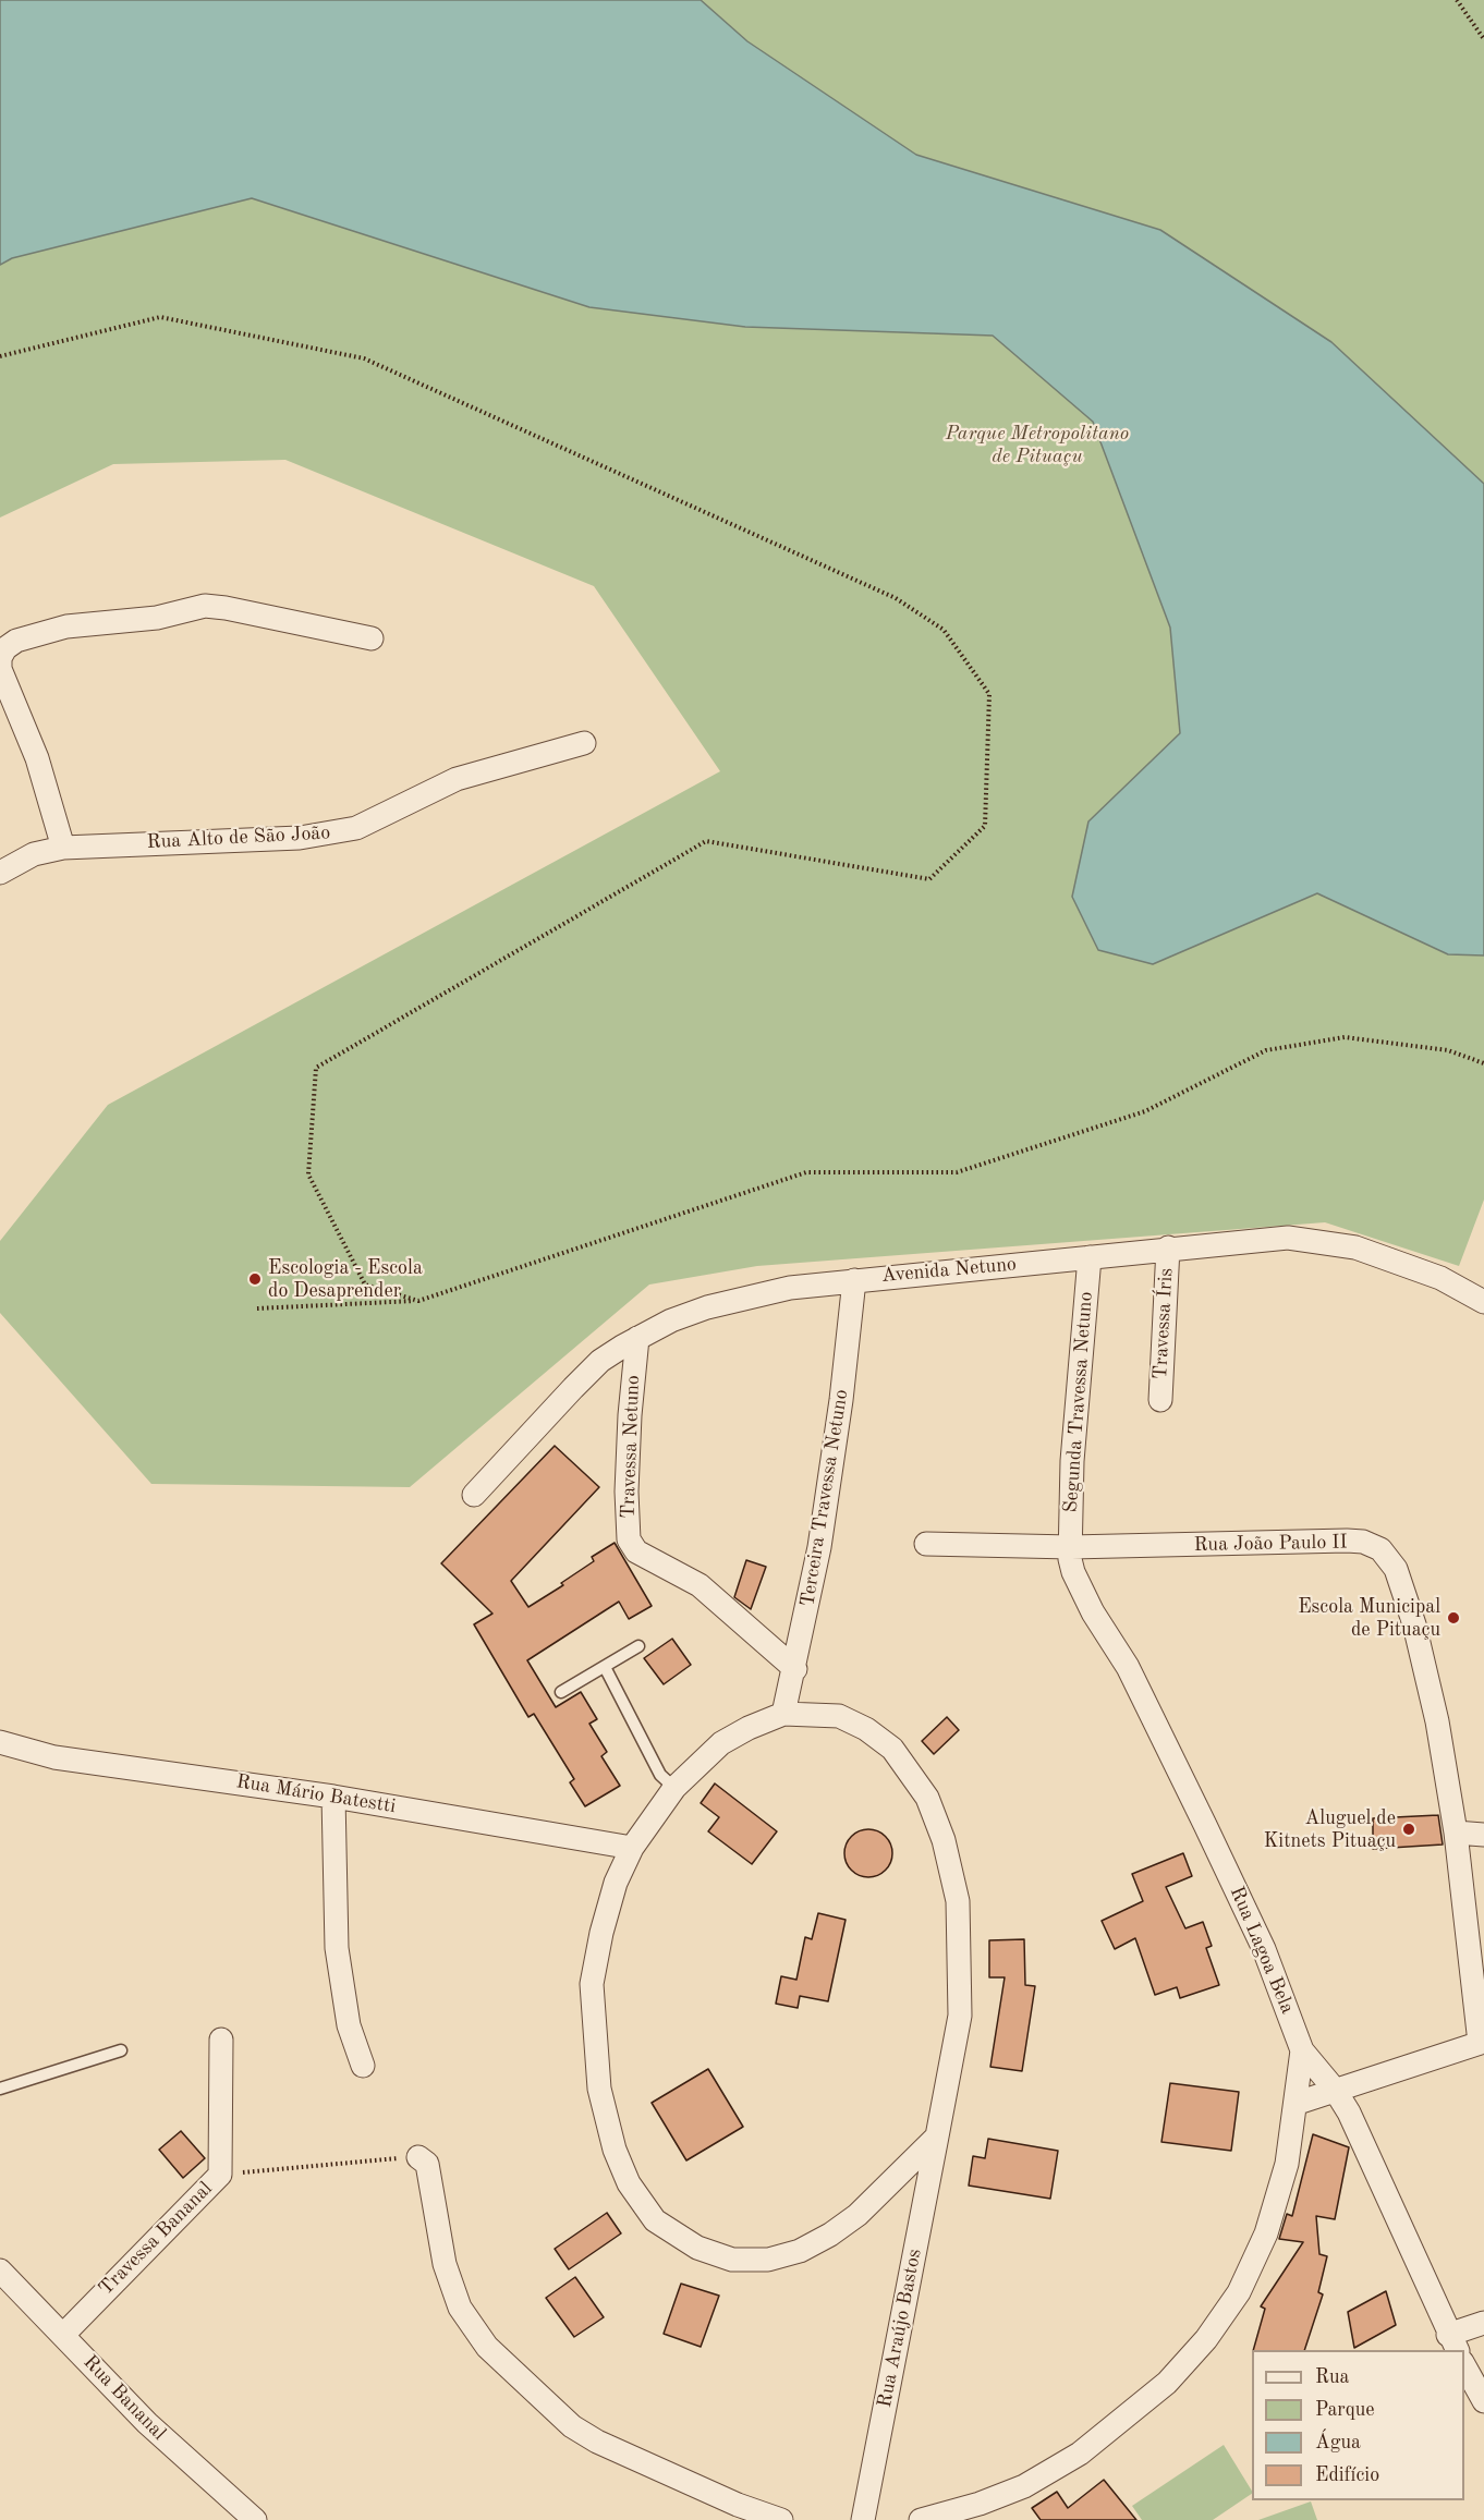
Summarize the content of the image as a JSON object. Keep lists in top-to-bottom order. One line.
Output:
{"streets":{"street":["Rua Alto de São João","Avenida Netuno","Travessa Íris","Segunda Travessa Netuno","Travessa Netuno","Terceira Travessa Netuno","Rua João Paulo II","Rua Mário Batestti","Rua Lagoa Bela","Travessa Bananal","Rua Araújo Bastos","Rua Bananal"]},"crossings":[["Avenida Netuno","Travessa Íris"],["Avenida Netuno","Segunda Travessa Netuno"],["Avenida Netuno","Travessa Netuno"],["Avenida Netuno","Terceira Travessa Netuno"],["Segunda Travessa Netuno","Rua João Paulo II"],["Segunda Travessa Netuno","Rua Lagoa Bela"],["Travessa Netuno","Terceira Travessa Netuno"],["Terceira Travessa Netuno","Rua Araújo Bastos"],["Rua João Paulo II","Rua Lagoa Bela"],["Rua Mário Batestti","Rua Araújo Bastos"],["Travessa Bananal","Rua Bananal"]],"parks":["Parque Metropolitano de Pituaçu"],"places":["Escologia - Escola do Desaprender","Escola Municipal de Pituaçu","Aluguel de Kitnets Pituaçu"],"legend":["Rua","Parque","Água","Edifício"]}
